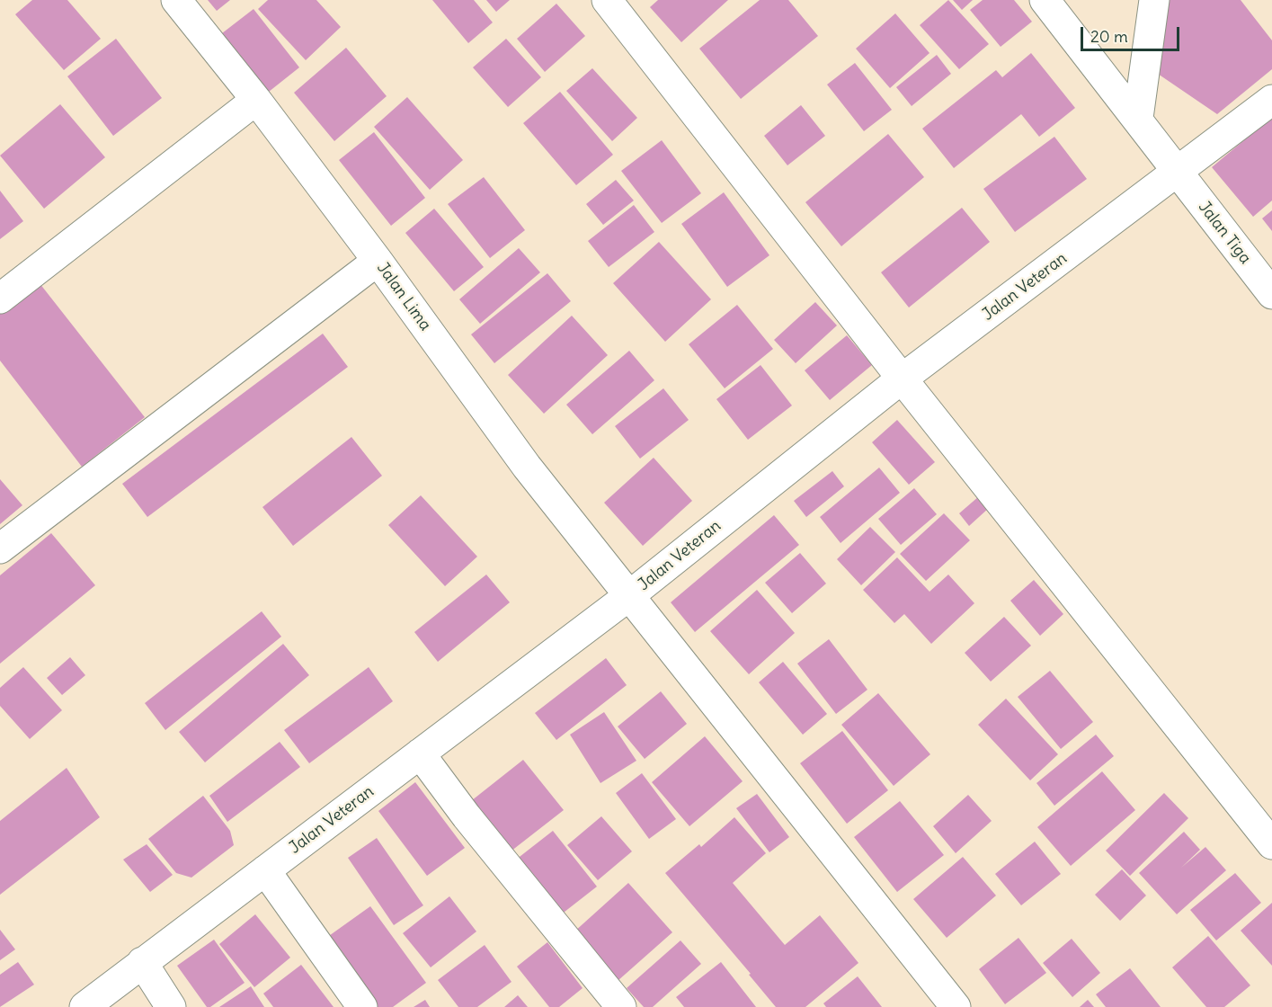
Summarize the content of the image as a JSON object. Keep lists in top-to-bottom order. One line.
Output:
{"streets":{"street":["Jalan Tiga","Jalan Veteran","Jalan Lima"]},"crossings":[["Jalan Tiga","Jalan Veteran"],["Jalan Veteran","Jalan Lima"]],"scale_bar":"20 m"}
